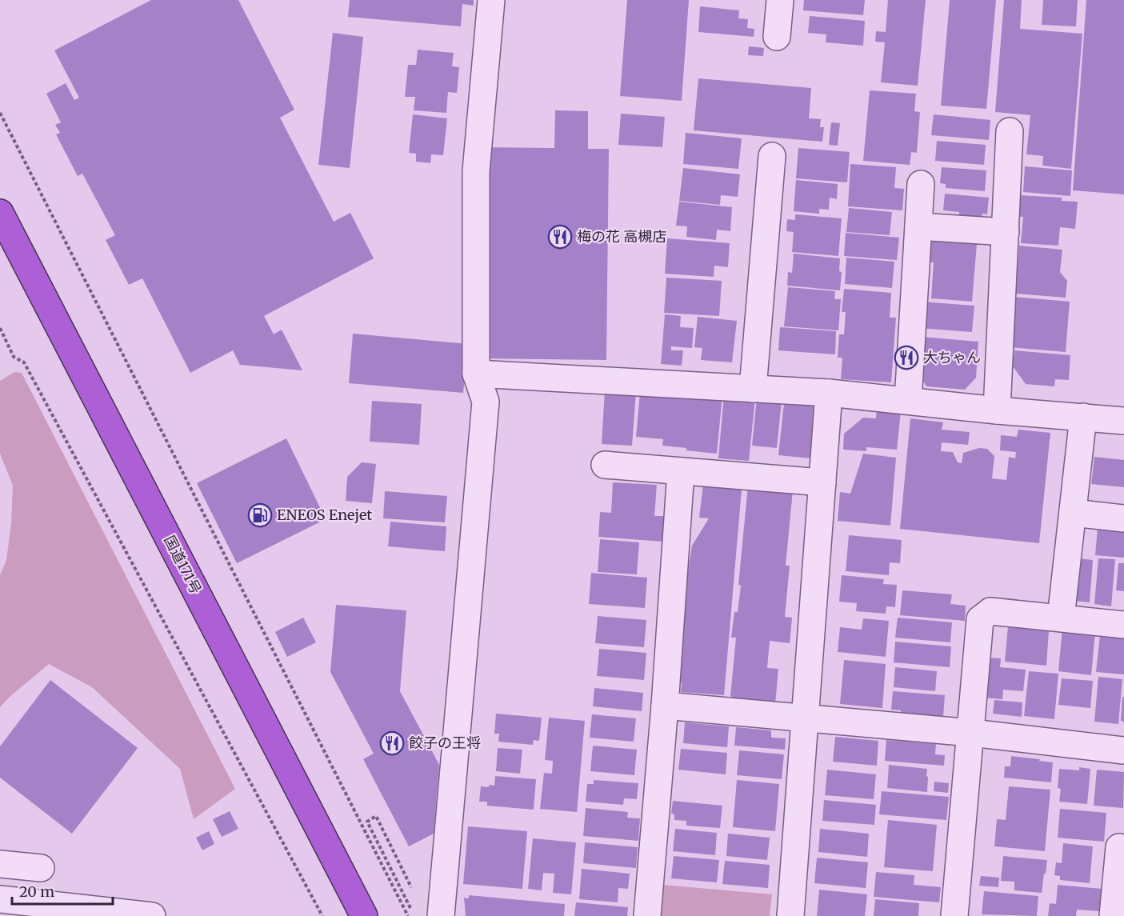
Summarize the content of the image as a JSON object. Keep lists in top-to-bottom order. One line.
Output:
{"streets":{"highway":["国道171号"]},"places":{"restaurant":["梅の花 高槻店","大ちゃん","餃子の王将"],"fuel station":["ENEOS Enejet"]},"scale_bar":"20 m"}
